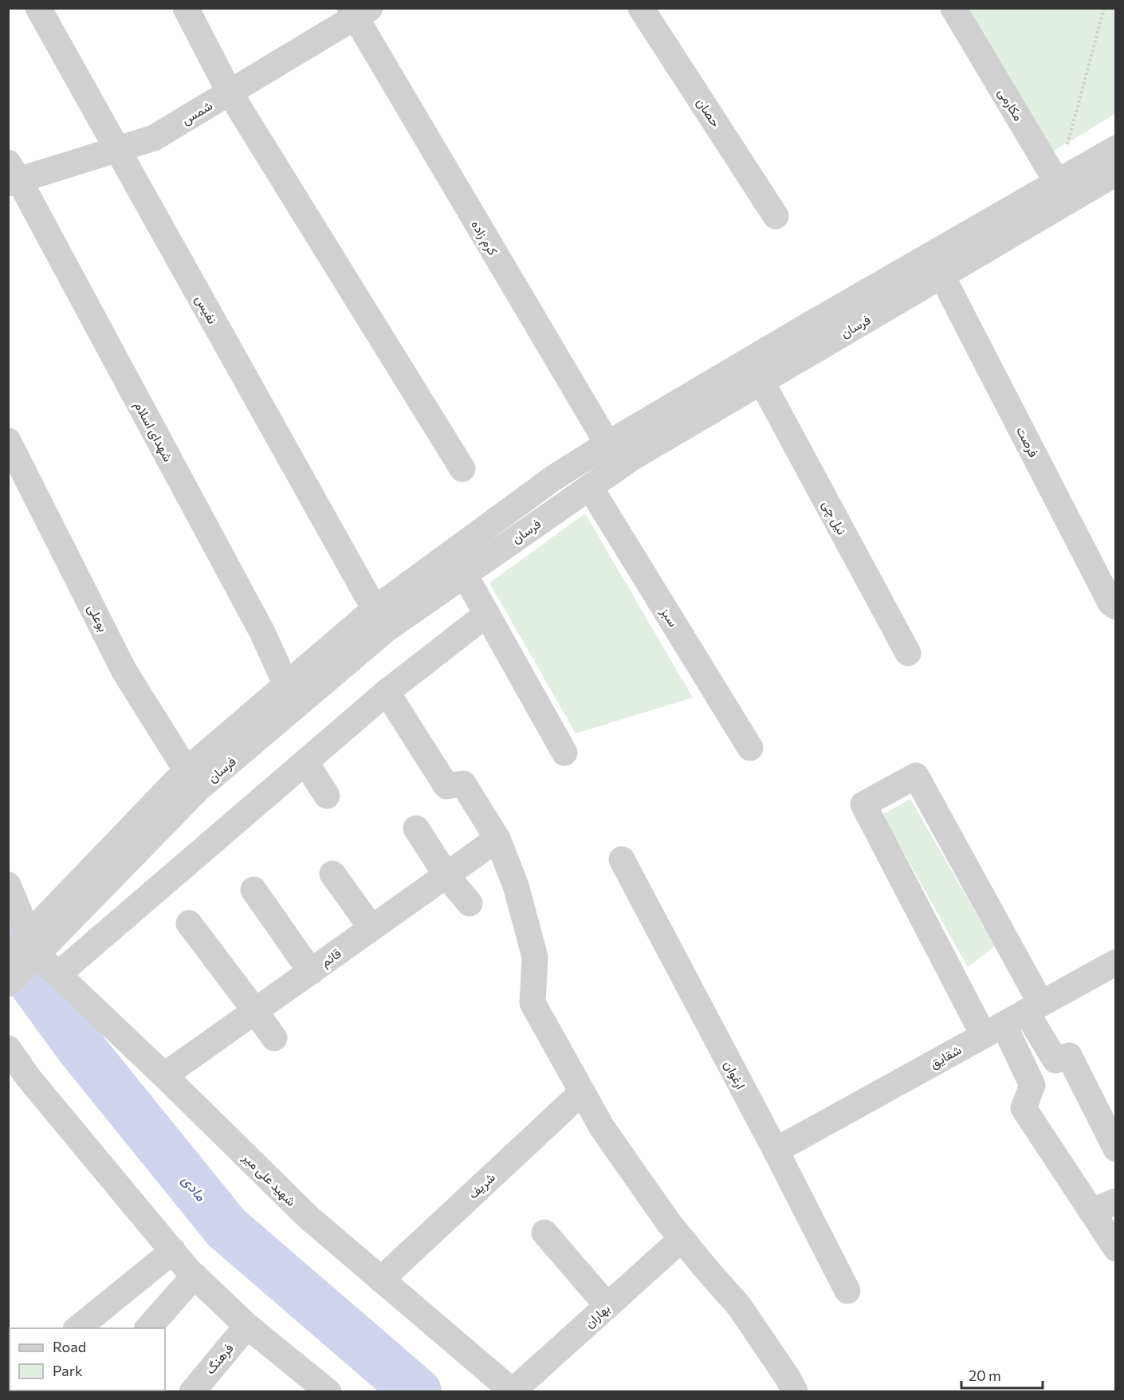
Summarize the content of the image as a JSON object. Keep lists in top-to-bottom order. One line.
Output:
{"streets":{"street":["مکارمی","شمس","حصان","کرم زاده","نفیس","فرسان","شهدای اسلام","فرصت","نیل چی","سبز","بوعلی","قائم","شقایق","ارغوان","شهید علی میر","شریف","بهاران","فرهنگ"]},"crossings":[["مکارمی","فرسان"],["شمس","کرم زاده"],["شمس","نفیس"],["شمس","شهدای اسلام"],["کرم زاده","فرسان"],["نفیس","فرسان"],["فرسان","شهدای اسلام"],["فرسان","فرصت"],["فرسان","نیل چی"],["فرسان","سبز"],["فرسان","بوعلی"],["فرسان","شهید علی میر"],["قائم","شهید علی میر"],["شقایق","ارغوان"],["شهید علی میر","شریف"],["شهید علی میر","بهاران"]],"water":["مادی"],"legend":["Road","Park"],"scale_bar":"20 m"}
